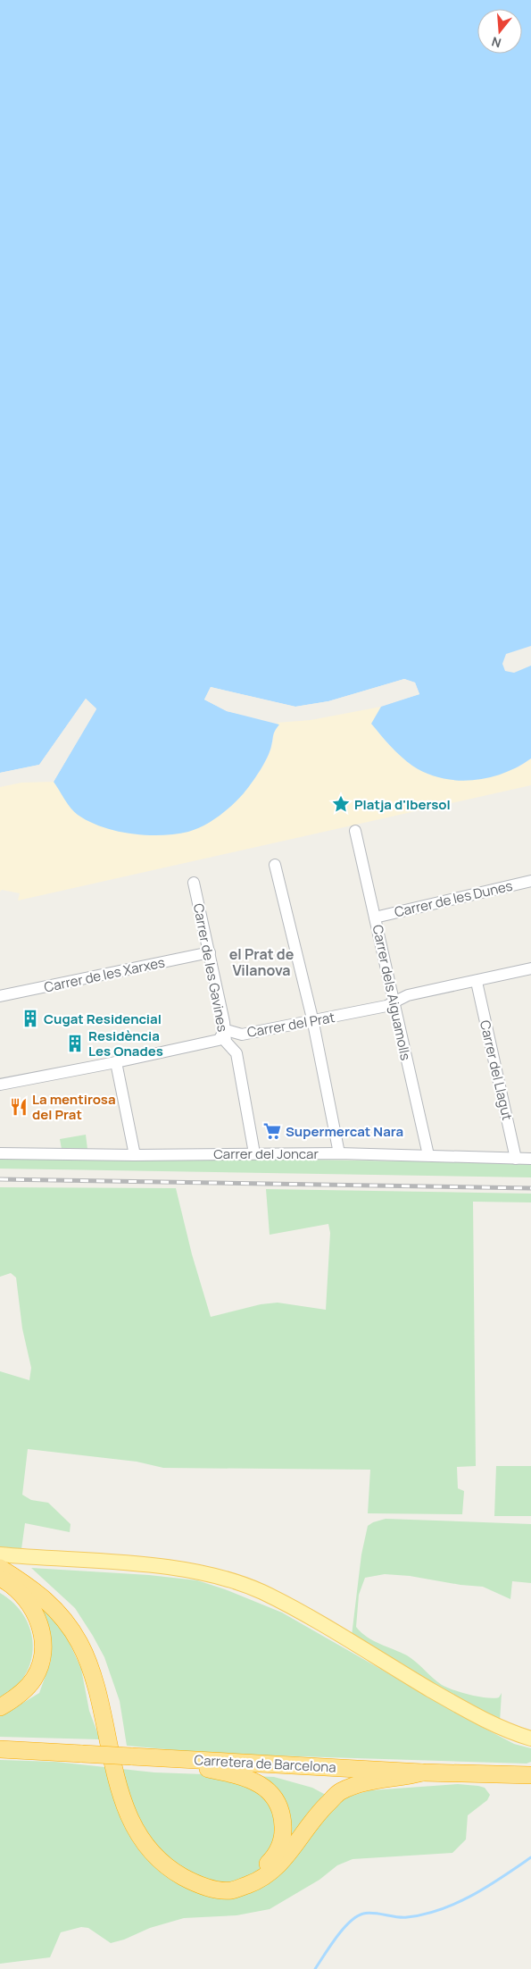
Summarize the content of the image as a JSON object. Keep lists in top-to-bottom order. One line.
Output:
{"streets":{"highway":["Carretera de Barcelona"],"street":["Carrer de les Dunes","Carrer de les Gavines","Carrer de les Xarxes","Carrer dels Aiguamolls","Carrer del Prat","Carrer del Llagut","Carrer del Joncar"]},"crossings":[["Carrer de les Dunes","Carrer dels Aiguamolls"],["Carrer de les Gavines","Carrer de les Xarxes"],["Carrer de les Gavines","Carrer del Prat"],["Carrer de les Gavines","Carrer del Joncar"],["Carrer dels Aiguamolls","Carrer del Prat"],["Carrer dels Aiguamolls","Carrer del Joncar"],["Carrer del Prat","Carrer del Llagut"],["Carrer del Llagut","Carrer del Joncar"]],"districts":["el Prat de Vilanova"],"places":{"place":["Platja d'Ibersol"],"building":["Cugat Residencial","Residència Les Onades"],"restaurant":["La mentirosa del Prat"],"supermarket":["Supermercat Nara"]},"north":"bottom"}
